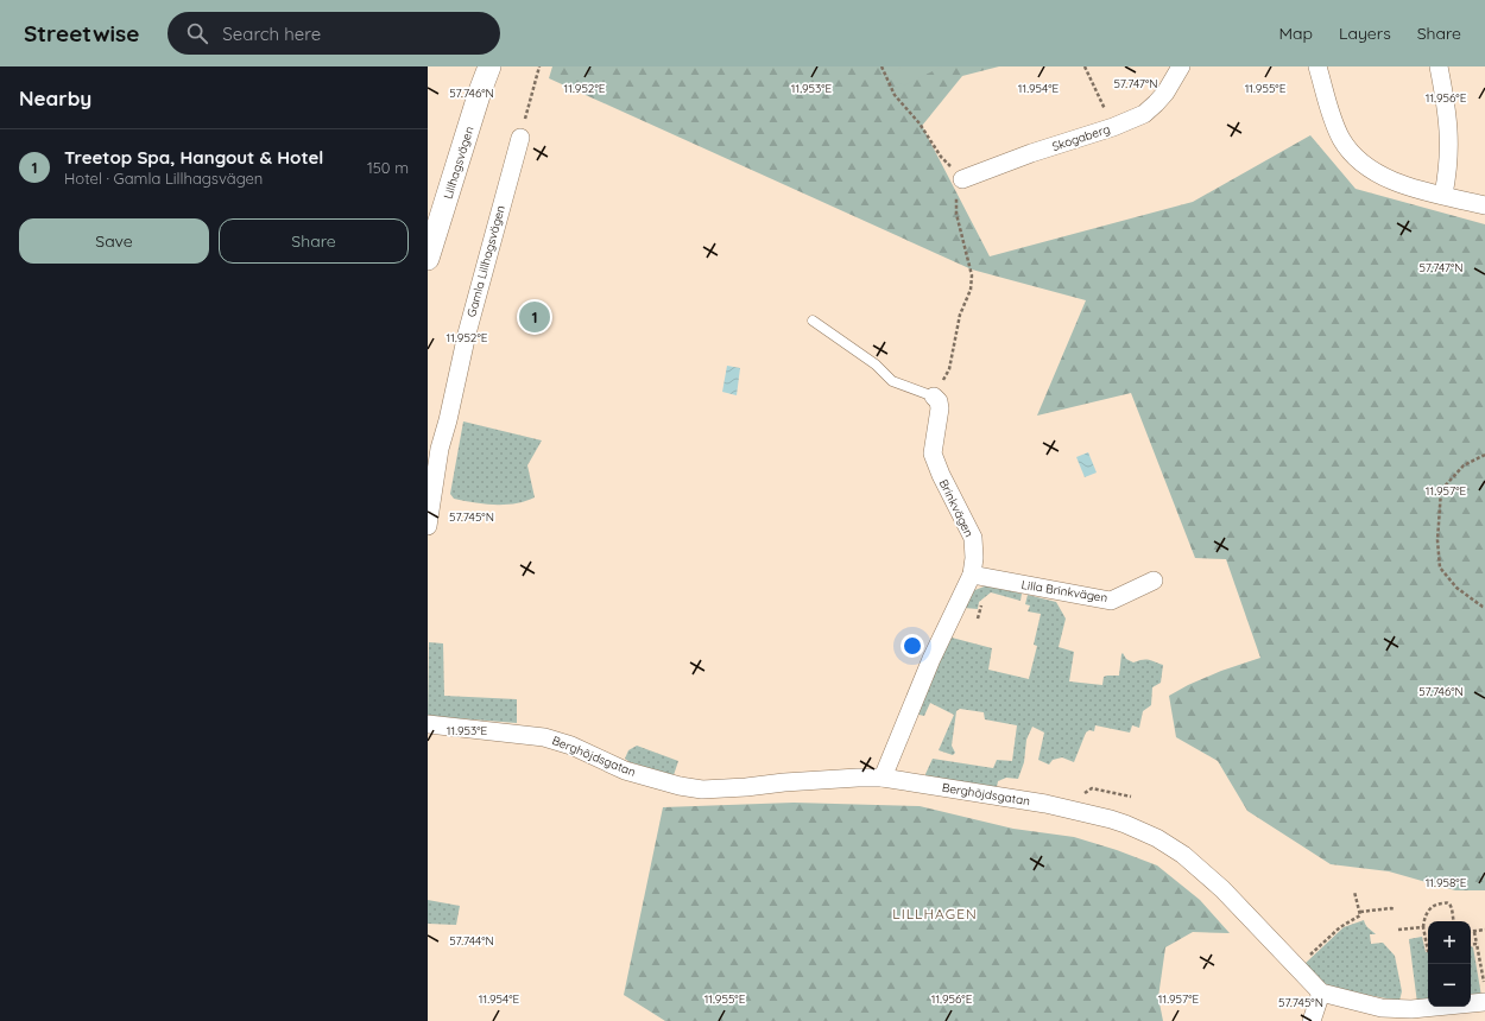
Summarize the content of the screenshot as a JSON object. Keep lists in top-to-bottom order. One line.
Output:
{"streets":{"street":["Skogaberg","Lillhagsvägen","Gamla Lillhagsvägen","Brinkvägen","Lilla Brinkvägen","Berghöjdsgatan"]},"crossings":[["Brinkvägen","Lilla Brinkvägen"],["Brinkvägen","Berghöjdsgatan"]],"districts":["LILLHAGEN"],"page":{"header":"Streetwise","search":"Search here","nav":["Map","Layers","Share"],"heading":"Nearby","list":[{"mark":"1","name":"Treetop Spa, Hangout & Hotel","note":"Hotel · Gamla Lillhagsvägen","value":"150 m"}],"buttons":["Save","Share"],"pins":"1","map_buttons":["+","−"]},"coordinates":["57.747°N","11.953°E","11.952°E","11.954°E","11.955°E","57.746°N","11.956°E","11.957°E","57.745°N","11.958°E","57.744°N"]}
